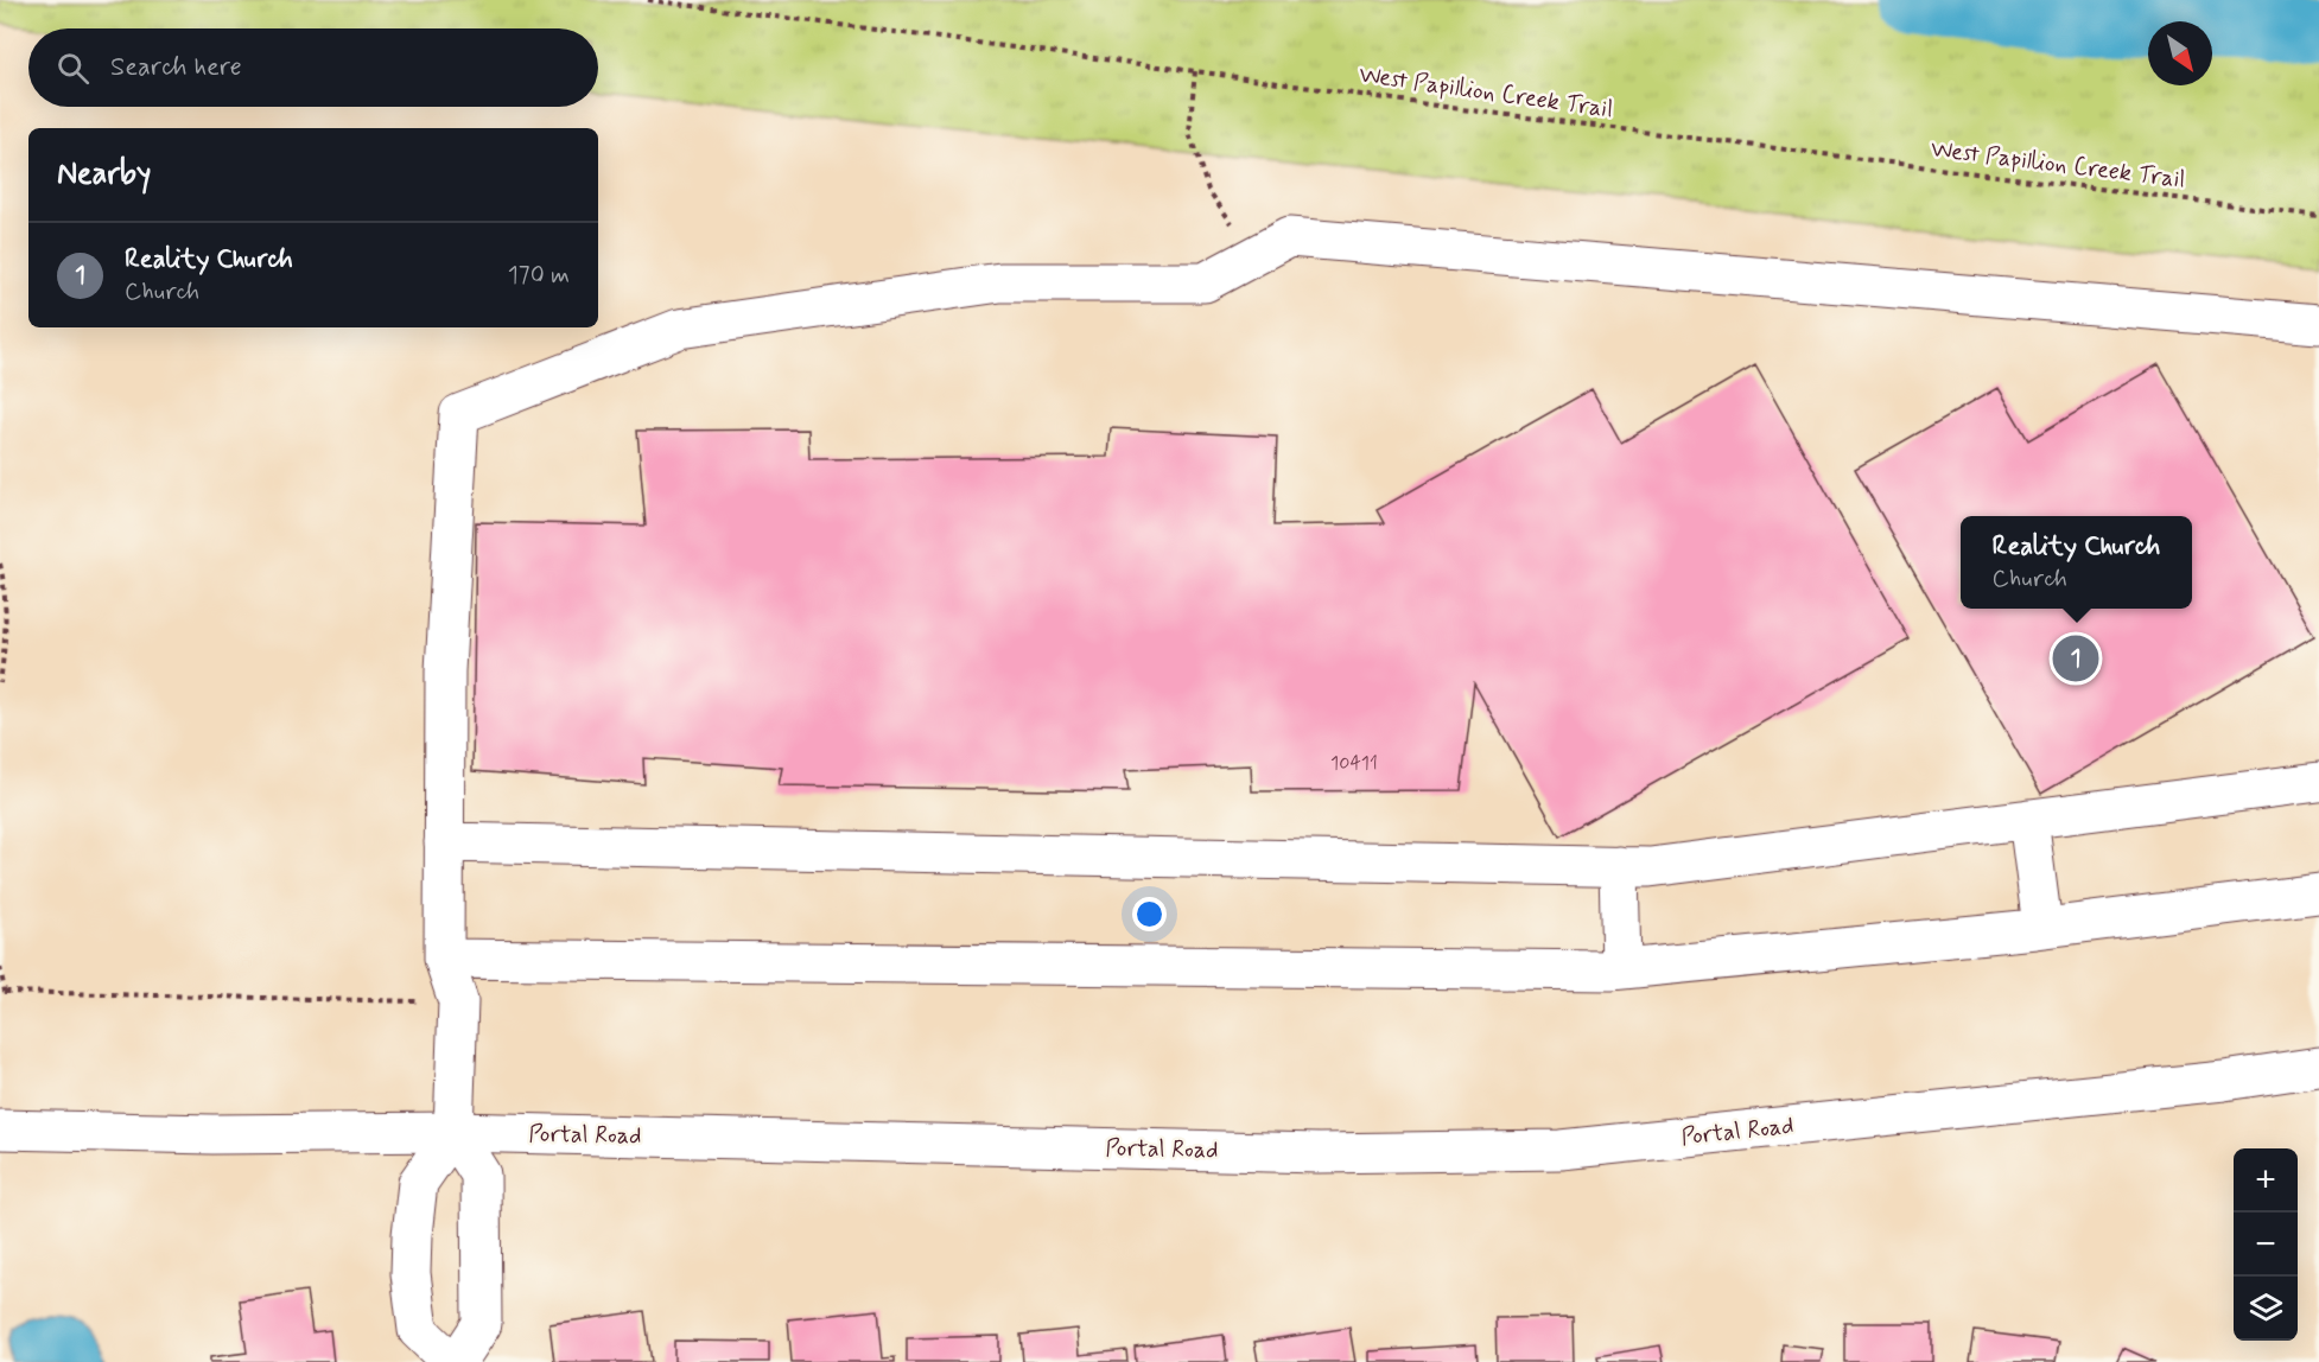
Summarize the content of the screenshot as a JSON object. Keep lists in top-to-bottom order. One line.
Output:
{"streets":{"main road":["Portal Road"],"path":["West Papillion Creek Trail"]},"house_numbers":["10411"],"north":"bottom right","page":{"search":"Search here","heading":"Nearby","list":[{"mark":"1","name":"Reality Church","note":"Church","value":"170 m"}],"popup":["Reality Church","Church"],"pins":"1","map_buttons":["+","−"]}}
